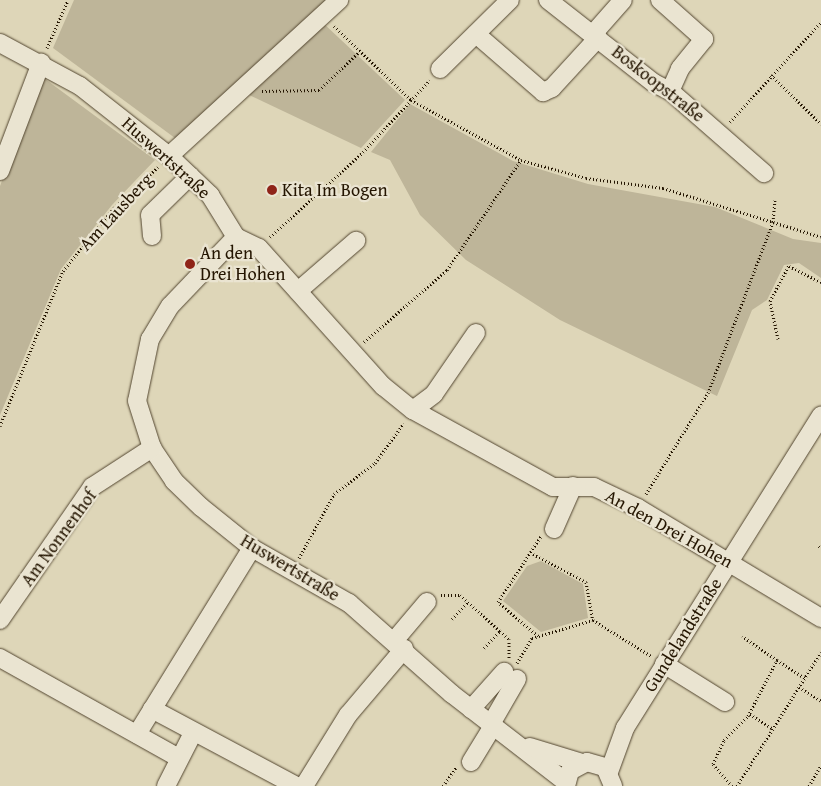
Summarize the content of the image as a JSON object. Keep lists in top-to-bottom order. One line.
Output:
{"streets":{"street":["Boskoopstraße","Huswertstraße","An den Drei Hohen","Am Nonnenhof","Gundelandstraße"],"path":["Am Lausberg"]},"crossings":[["Huswertstraße","Am Lausberg"],["Huswertstraße","An den Drei Hohen"],["Huswertstraße","Am Nonnenhof"],["Huswertstraße","Gundelandstraße"],["An den Drei Hohen","Gundelandstraße"]],"places":["Kita Im Bogen","An den Drei Hohen"]}
